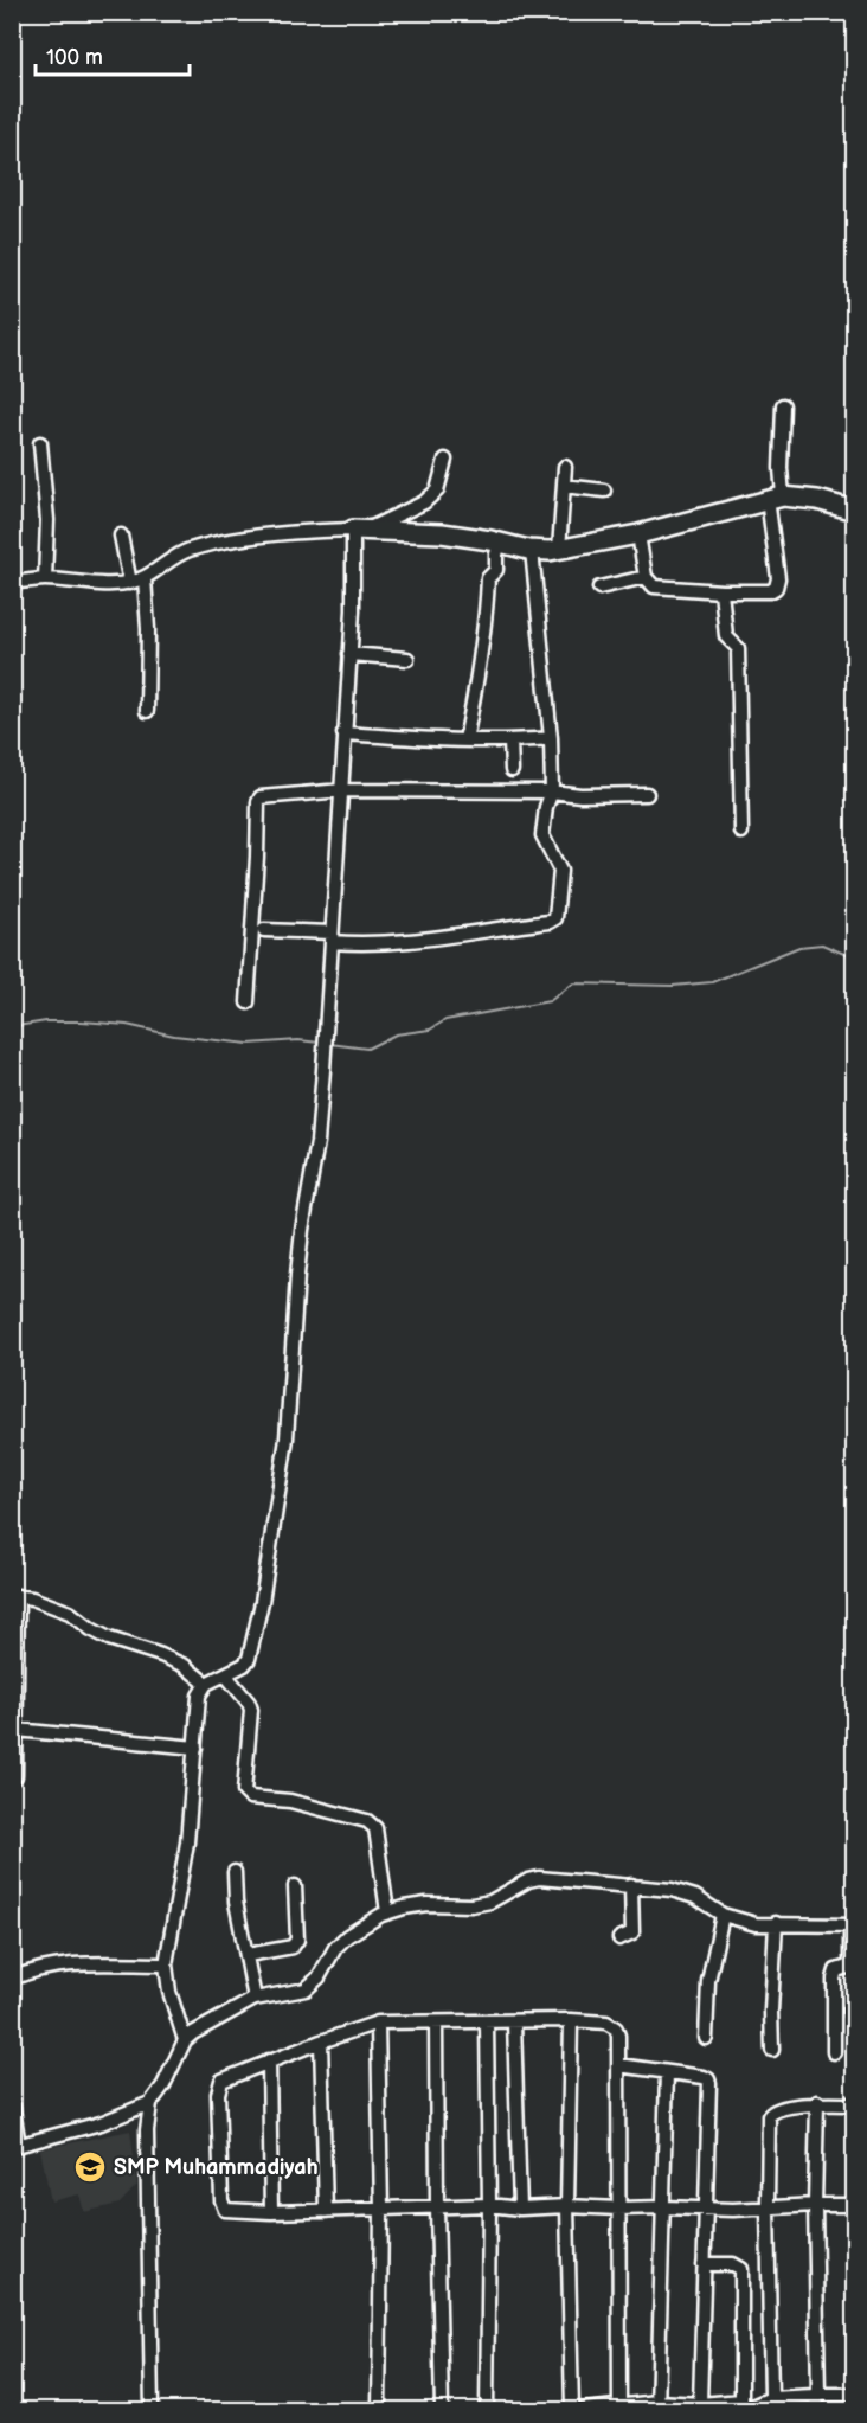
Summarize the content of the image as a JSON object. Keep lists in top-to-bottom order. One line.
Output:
{"places":{"school or university":["SMP Muhammadiyah"]},"scale_bar":"100 m"}
